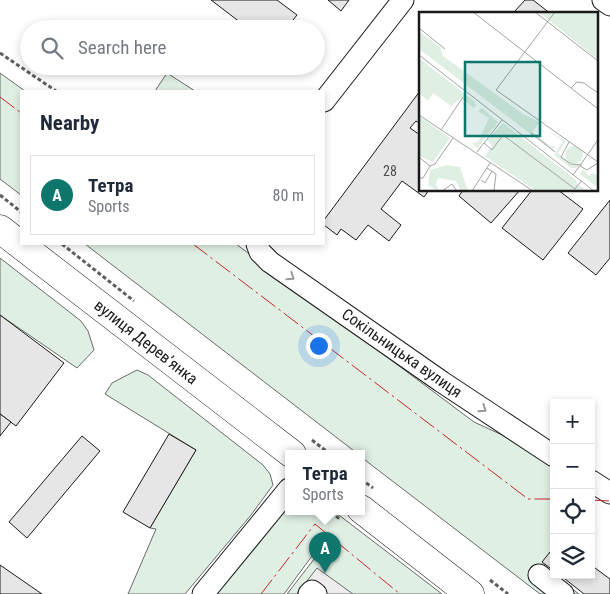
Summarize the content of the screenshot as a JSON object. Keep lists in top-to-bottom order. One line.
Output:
{"streets":{"main road":["вулиця Дерев’янка"],"street":["Сокільницька вулиця"]},"one_way":["Сокільницька вулиця"],"house_numbers":["28"],"page":{"search":"Search here","heading":"Nearby","list":[{"mark":"A","name":"Тетра","note":"Sports","value":"80 m"}],"map_buttons":["+","−"],"popup":["Тетра","Sports"],"pins":"A"}}
